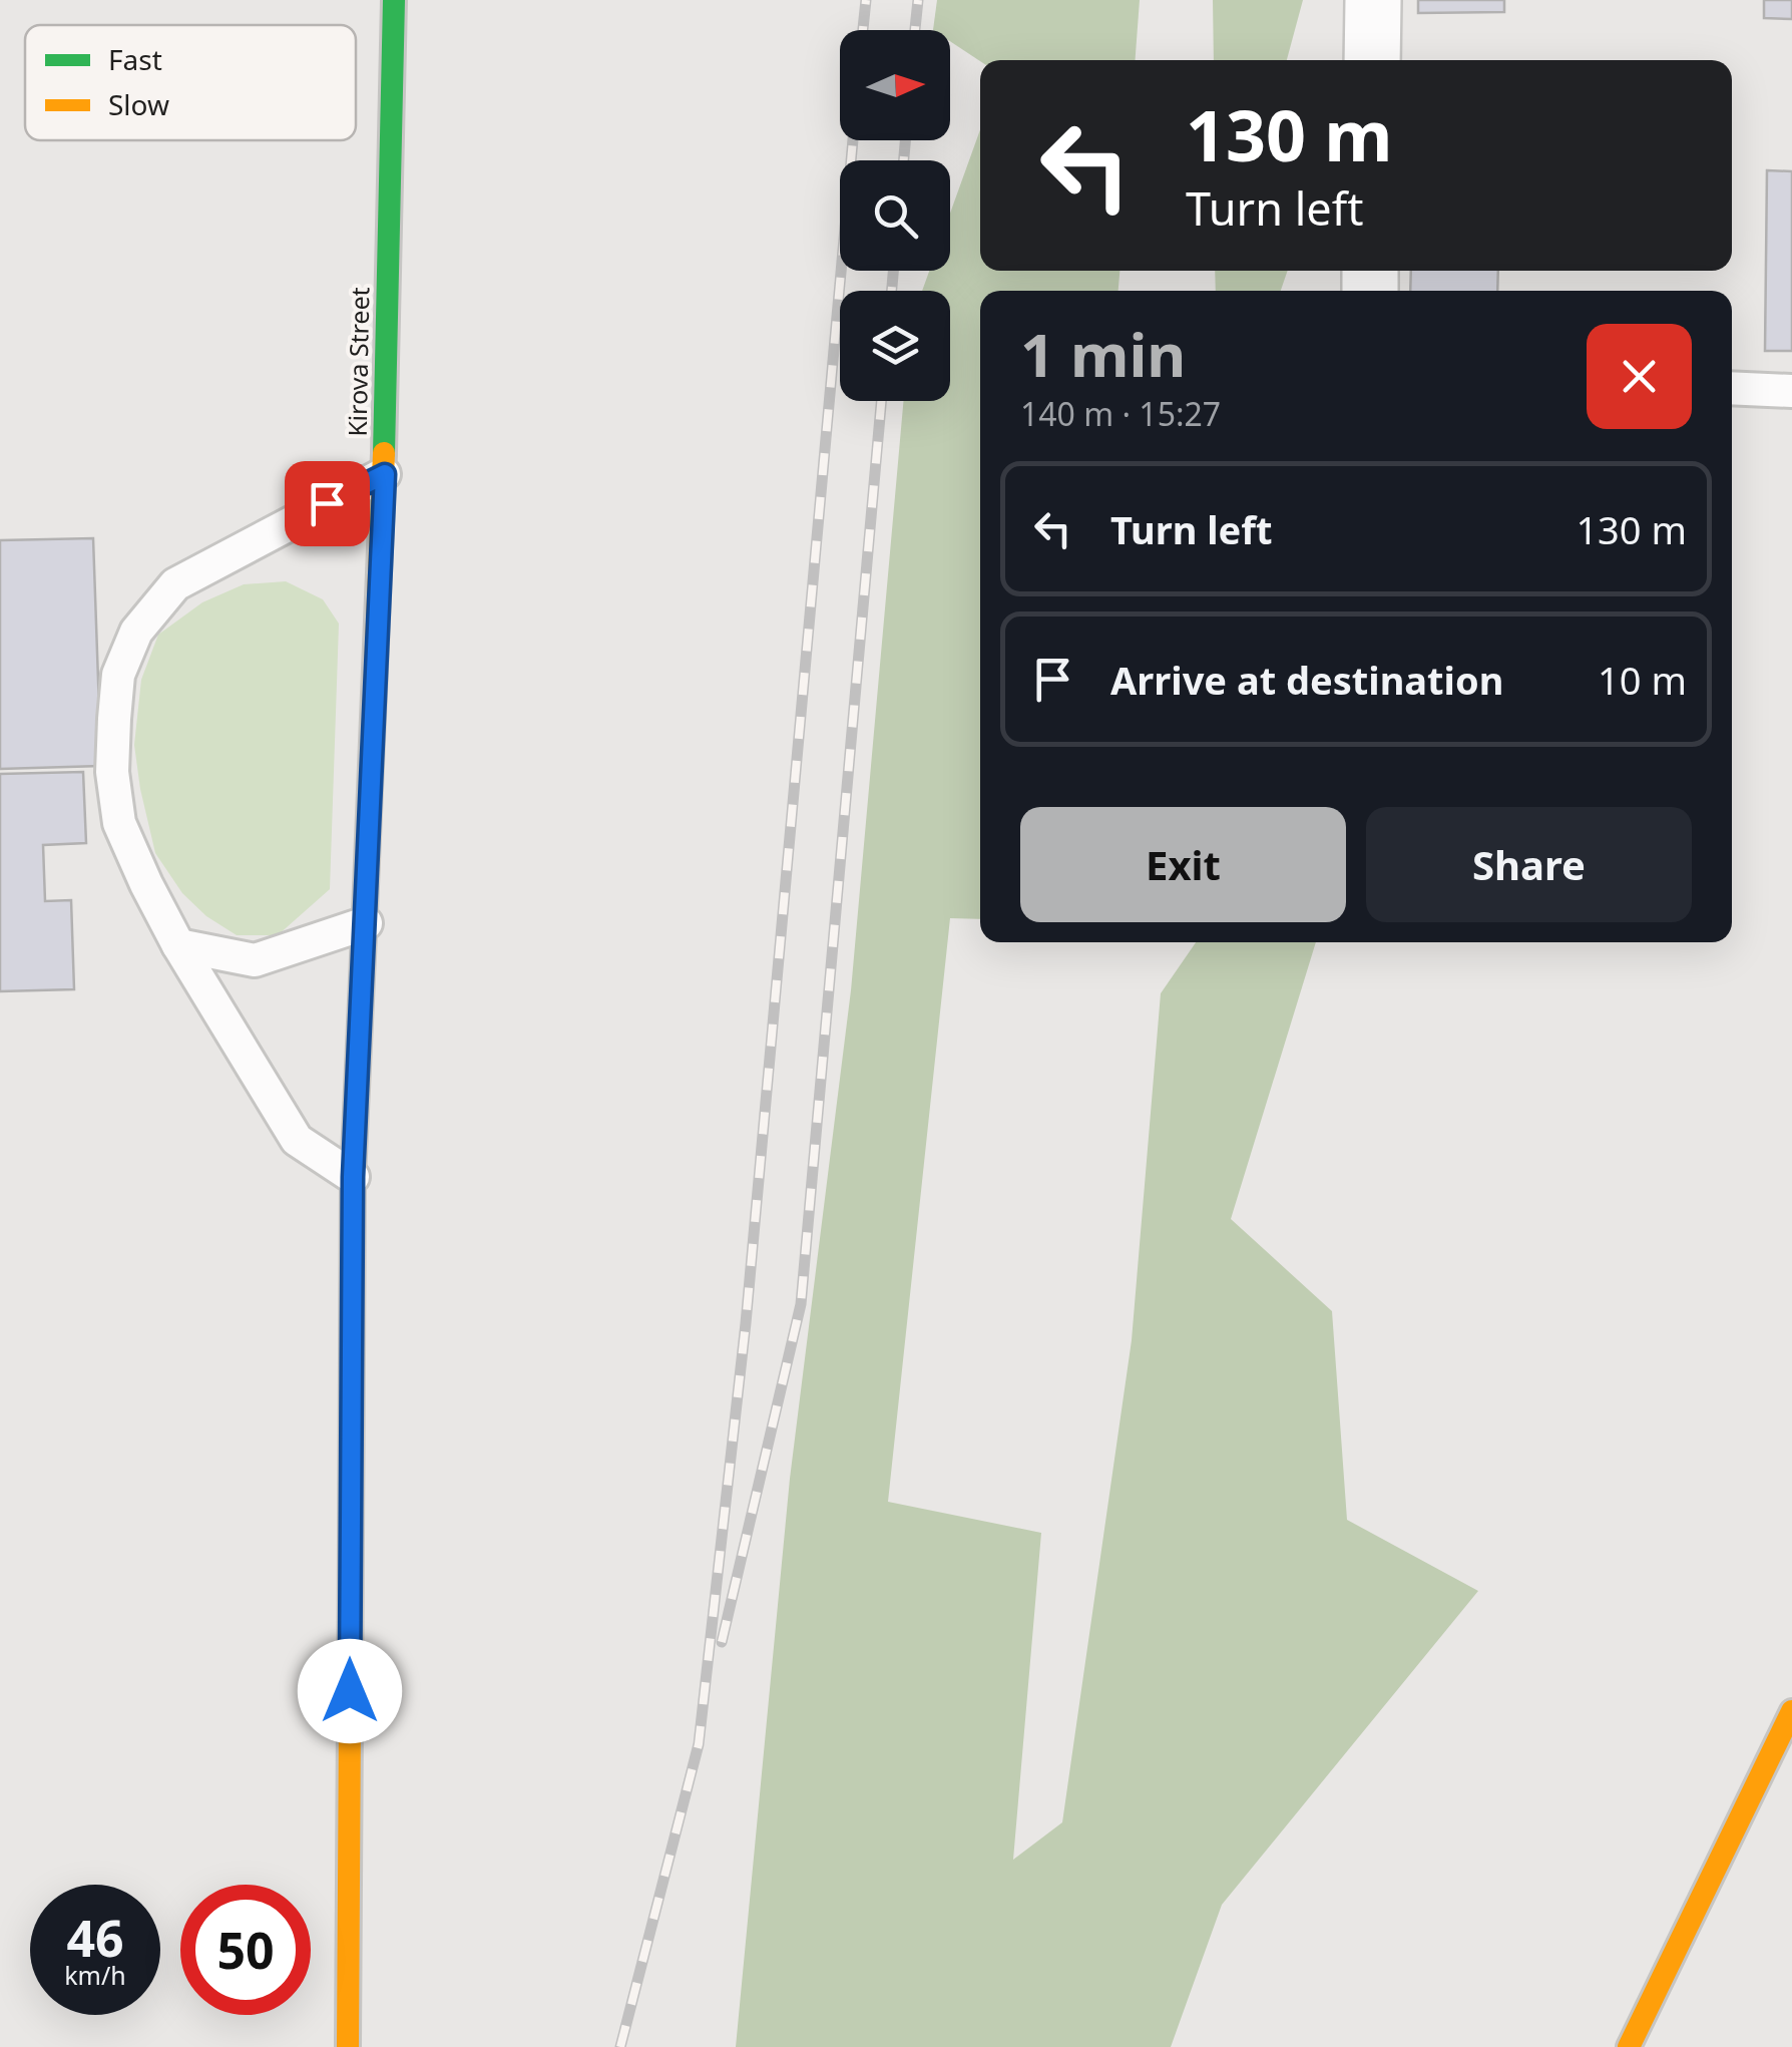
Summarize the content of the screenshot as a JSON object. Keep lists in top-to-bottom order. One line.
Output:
{"streets":{"main road":["Kirova Street"]},"legend":["Fast","Slow"],"north":"right","page":{"turn":["130 m","Turn left"],"heading":["1 min","140 m · 15:27"],"list":[{"name":"Turn left","value":"130 m"},{"name":"Arrive at destination","value":"10 m"}],"buttons":["Exit","Share"],"speed":"46 km/h","limit":"50"}}
